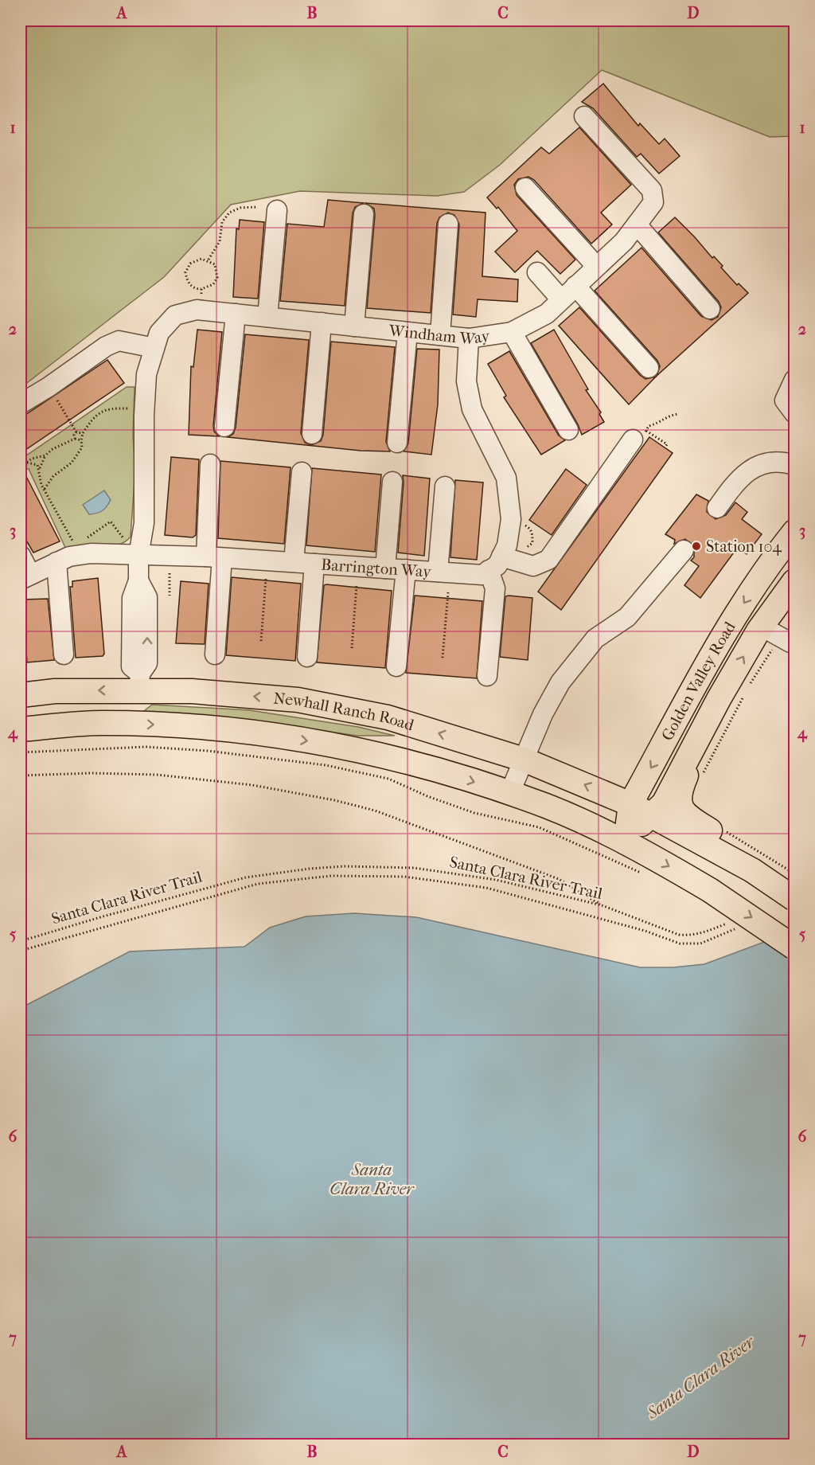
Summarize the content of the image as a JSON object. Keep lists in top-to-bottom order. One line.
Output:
{"streets":{"main road":["Golden Valley Road","Newhall Ranch Road"],"street":["Windham Way","Barrington Way"],"path":["Santa Clara River Trail"]},"crossings":[["Golden Valley Road","Newhall Ranch Road"]],"water":["Santa Clara River"],"places":["Station 104"],"grid":{"columns":["A","B","C","D"],"rows":["1","2","3","4","5","6","7"]}}
